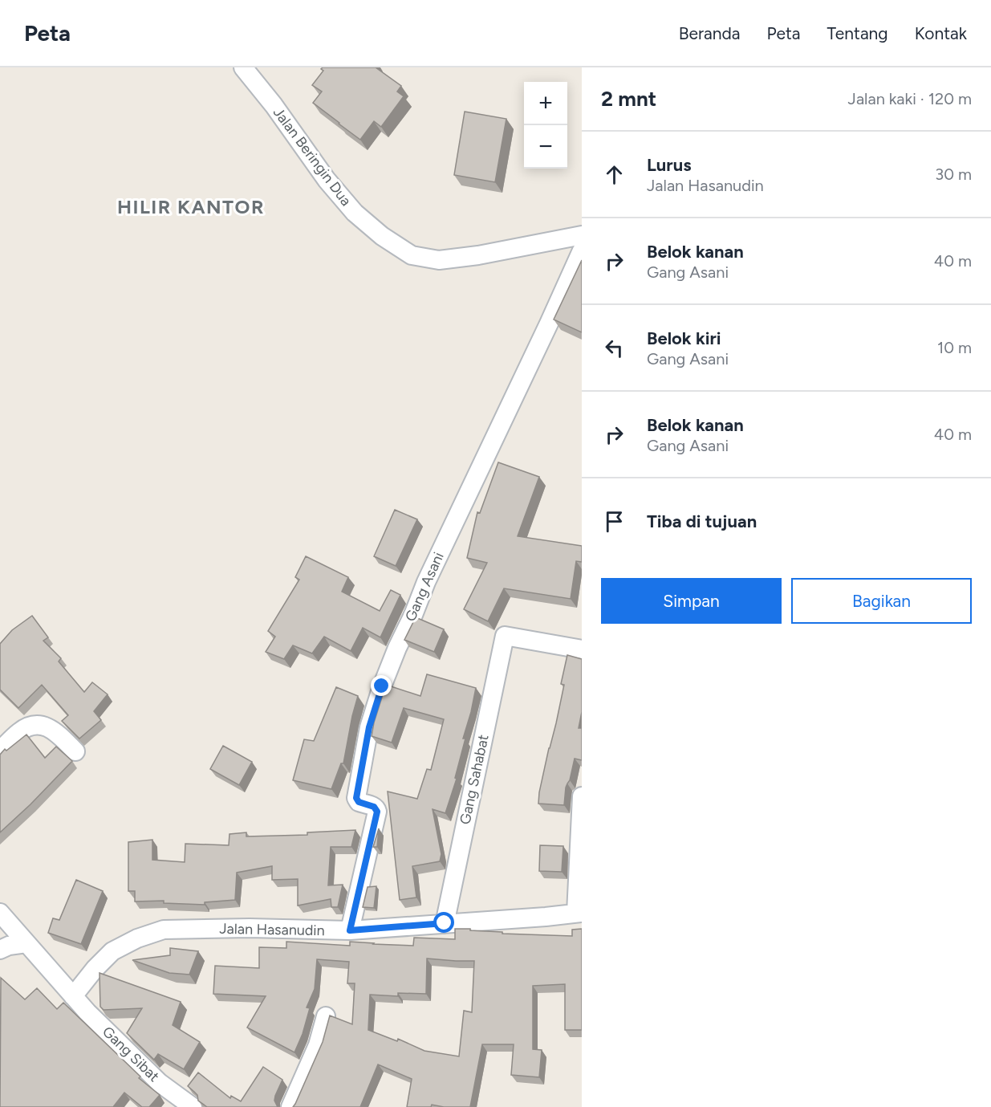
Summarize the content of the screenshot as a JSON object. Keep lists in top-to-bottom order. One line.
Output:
{"streets":{"street":["Jalan Beringin Dua","Gang Asani","Gang Sahabat","Jalan Hasanudin","Gang Sibat"]},"crossings":[["Gang Asani","Jalan Hasanudin"],["Gang Sahabat","Jalan Hasanudin"],["Jalan Hasanudin","Gang Sibat"]],"districts":["HILIR KANTOR"],"page":{"header":"Peta","nav":["Beranda","Peta","Tentang","Kontak"],"heading":["2 mnt","Jalan kaki · 120 m"],"map_buttons":["+","−"],"list":[["Lurus","Jalan Hasanudin","30 m"],["Belok kanan","Gang Asani","40 m"],["Belok kiri","Gang Asani","10 m"],["Belok kanan","Gang Asani","40 m"],"Tiba di tujuan"],"buttons":["Simpan","Bagikan"]}}
